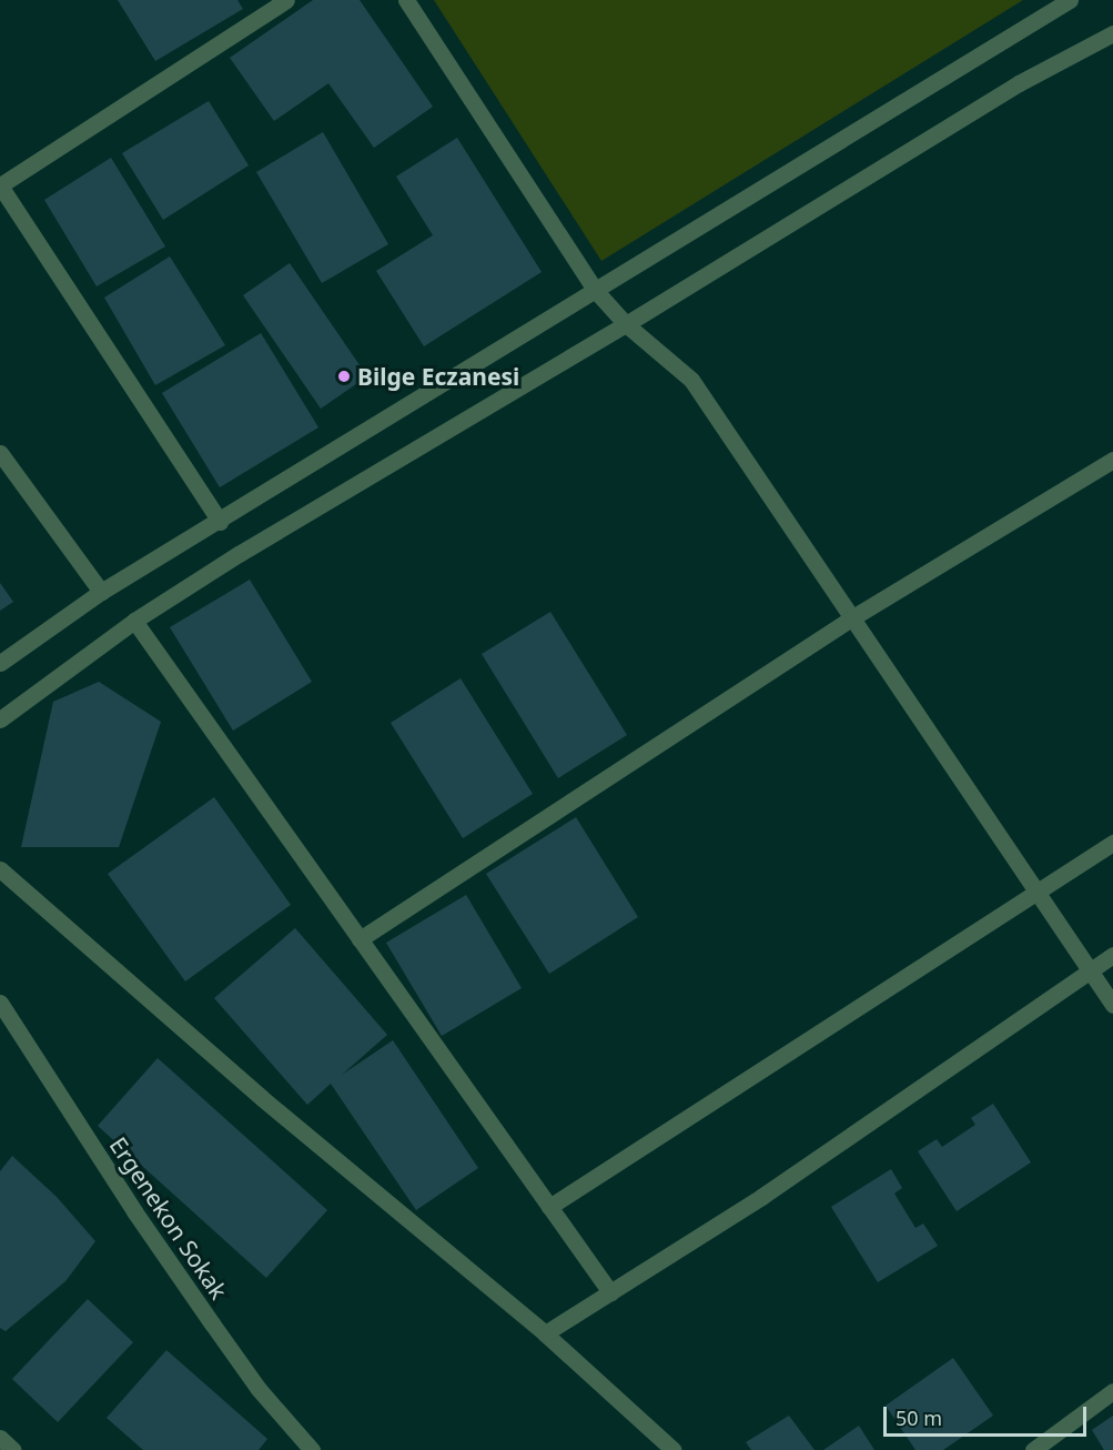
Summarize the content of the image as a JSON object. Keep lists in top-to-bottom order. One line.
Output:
{"streets":{"street":["Ergenekon Sokak"]},"places":["Bilge Eczanesi"],"scale_bar":"50 m"}
